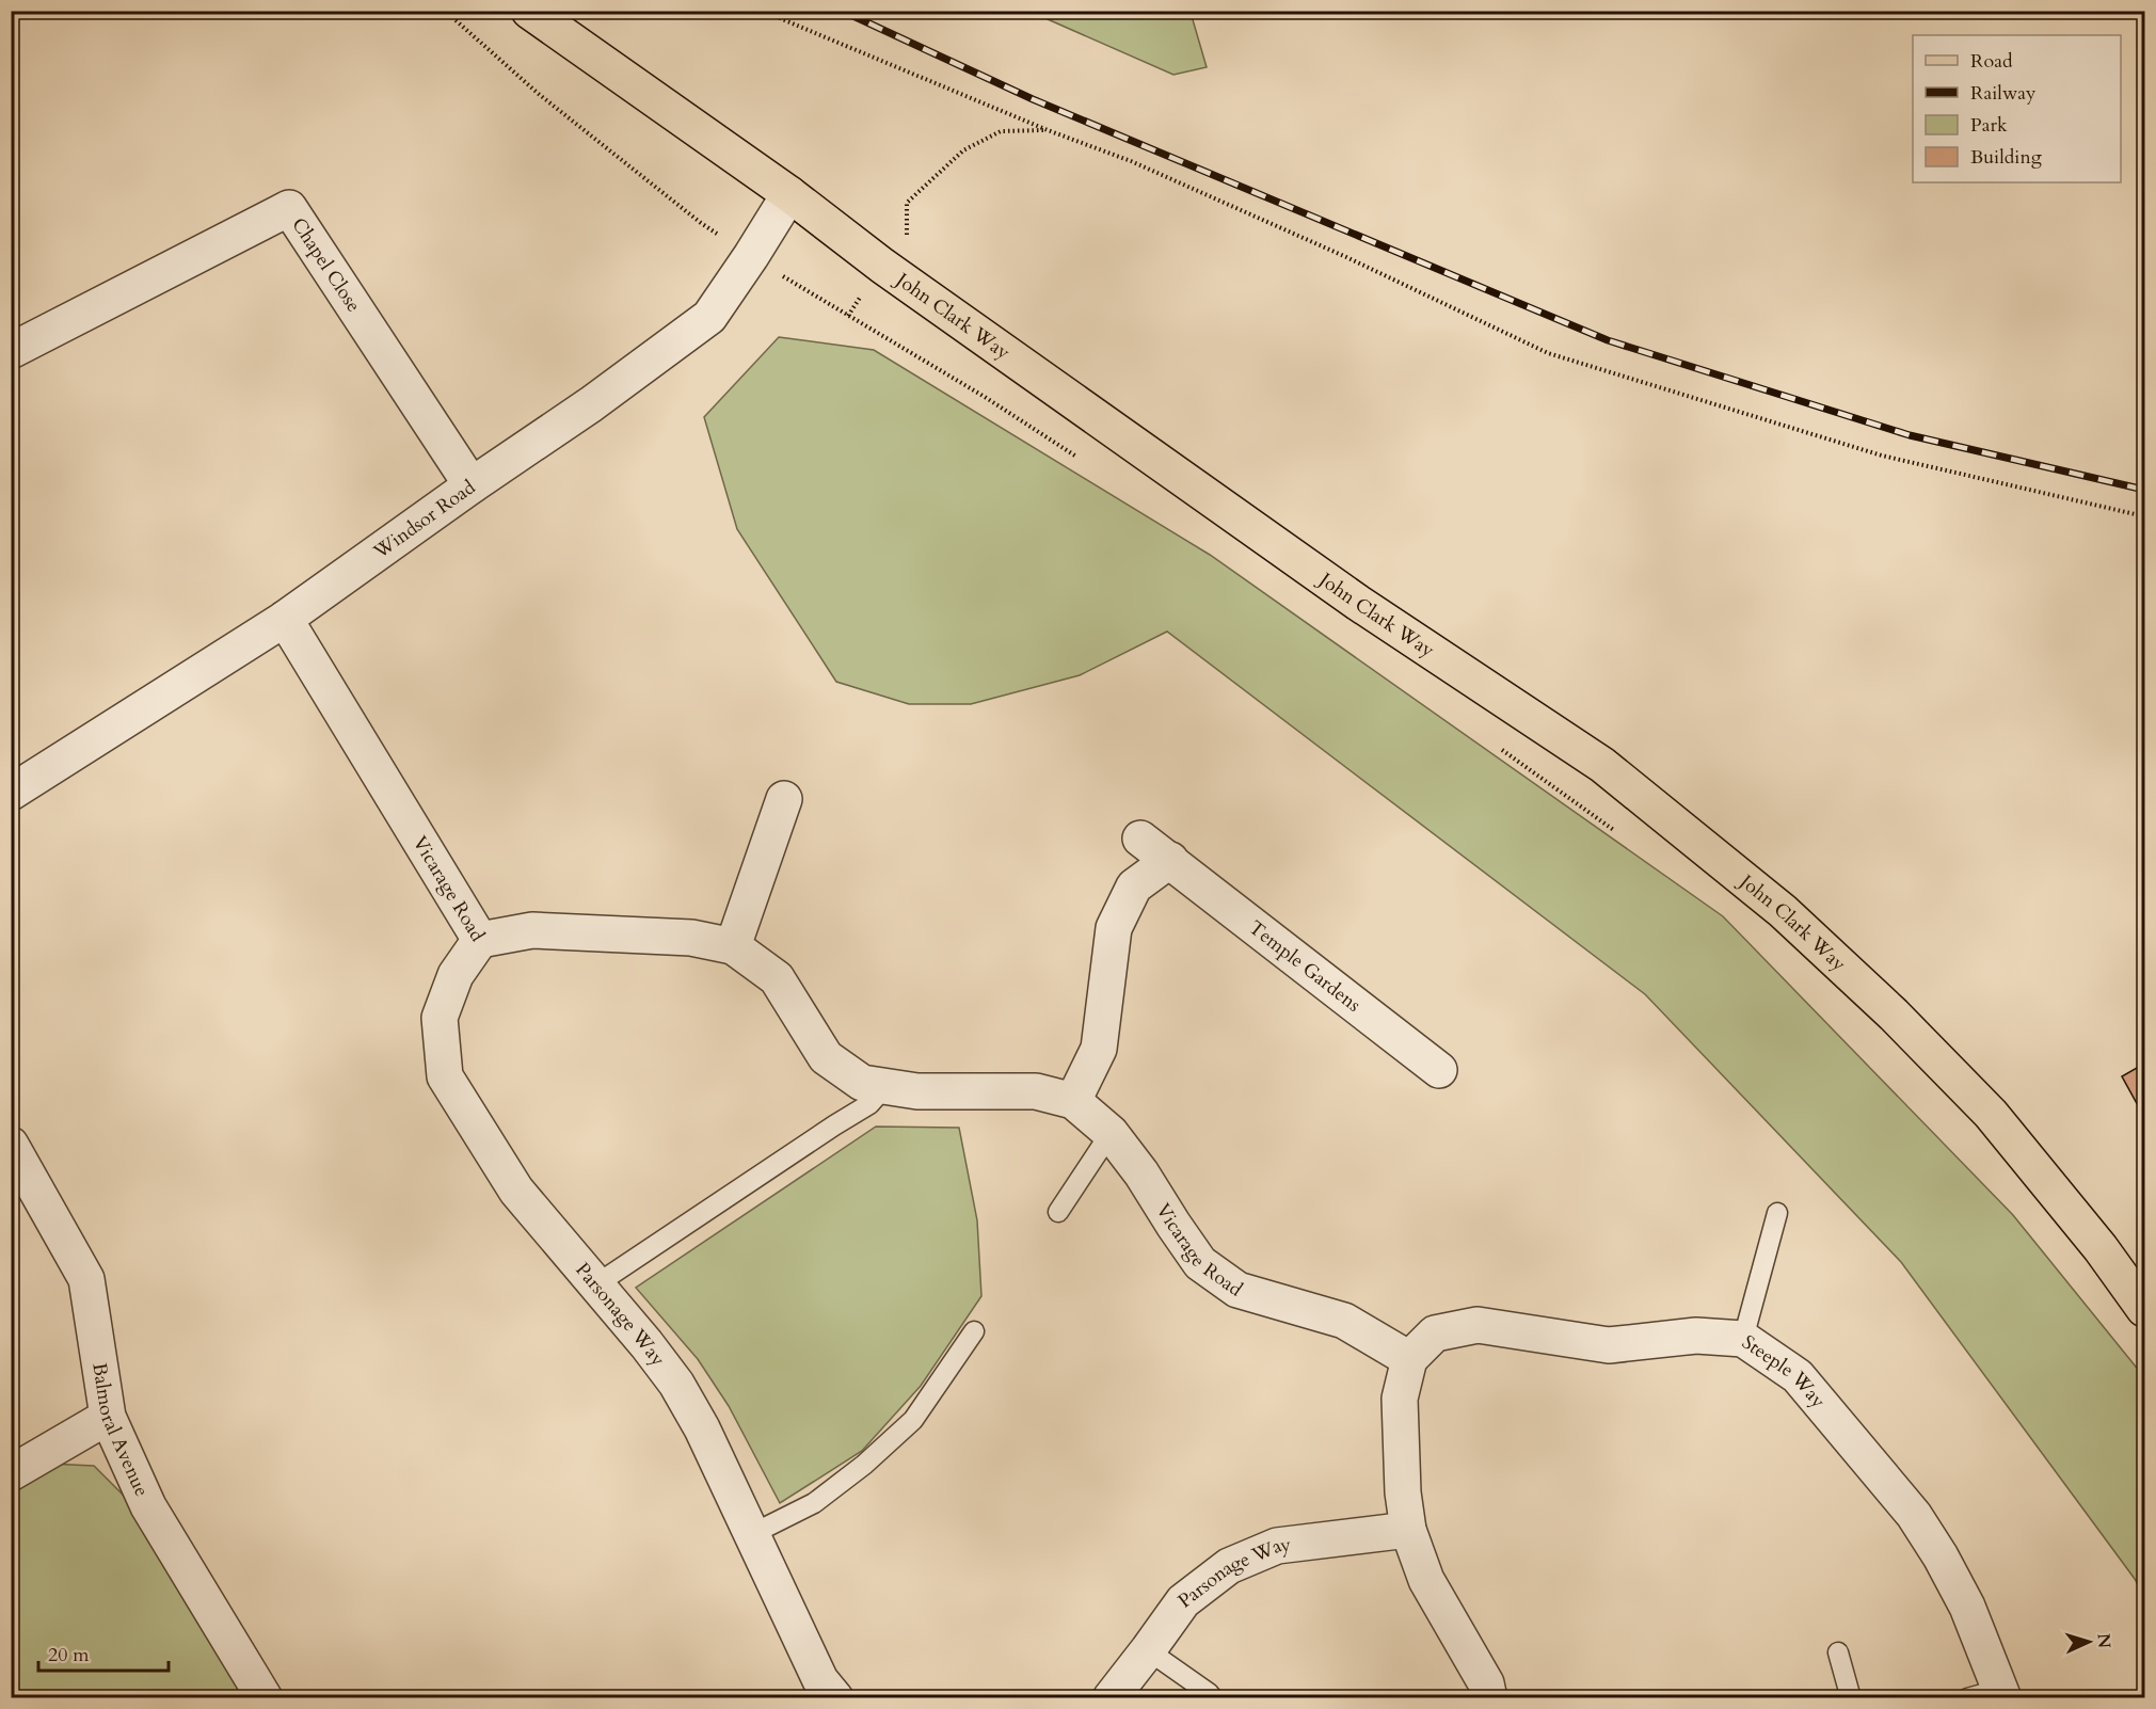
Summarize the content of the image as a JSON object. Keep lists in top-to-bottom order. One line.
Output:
{"streets":{"main road":["John Clark Way"],"street":["Chapel Close","Windsor Road","Vicarage Road","Temple Gardens","Parsonage Way","Steeple Way","Balmoral Avenue"]},"crossings":[["Chapel Close","Windsor Road"],["John Clark Way","Windsor Road"],["Windsor Road","Vicarage Road"],["Vicarage Road","Parsonage Way"],["Vicarage Road","Steeple Way"]],"legend":["Road","Railway","Park","Building"],"scale_bar":"20 m","north":"right"}
